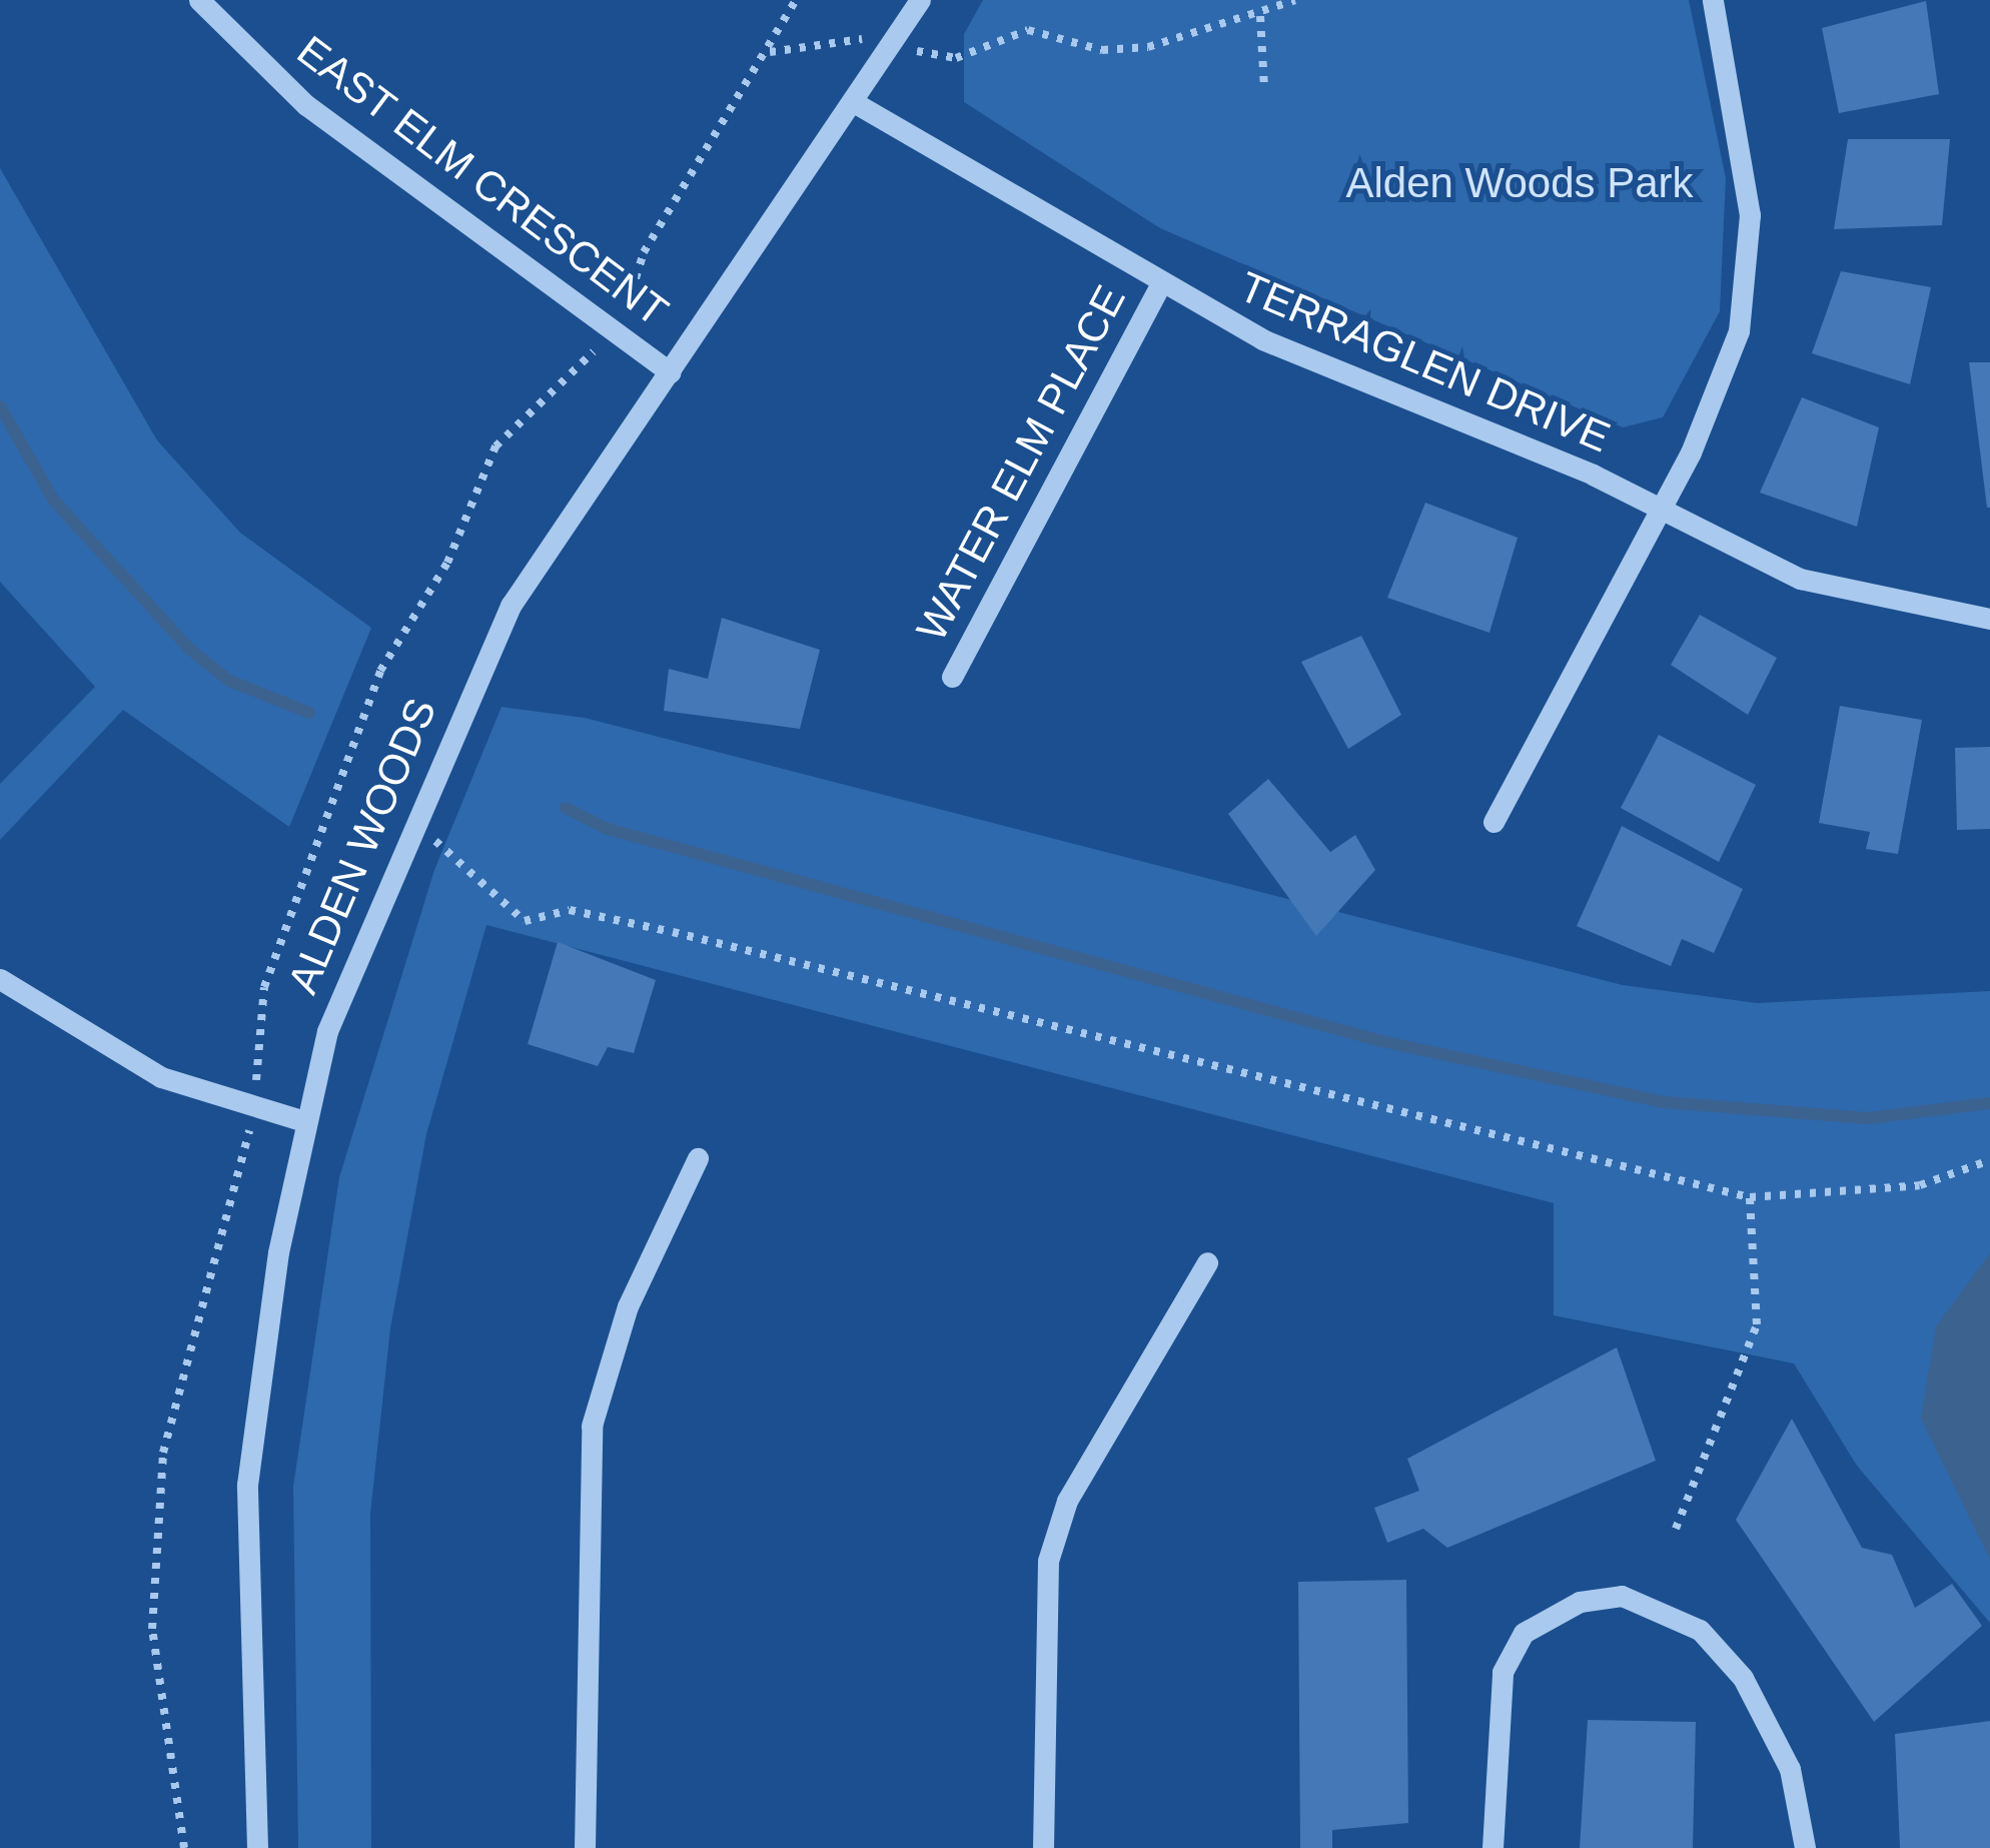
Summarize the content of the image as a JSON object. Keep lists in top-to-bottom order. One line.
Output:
{"streets":{"street":["EAST ELM CRESCENT","TERRAGLEN DRIVE","WATER ELM PLACE","ALDEN WOODS"]},"crossings":[["EAST ELM CRESCENT","ALDEN WOODS"],["TERRAGLEN DRIVE","WATER ELM PLACE"],["TERRAGLEN DRIVE","ALDEN WOODS"]],"parks":["Alden Woods Park"]}
